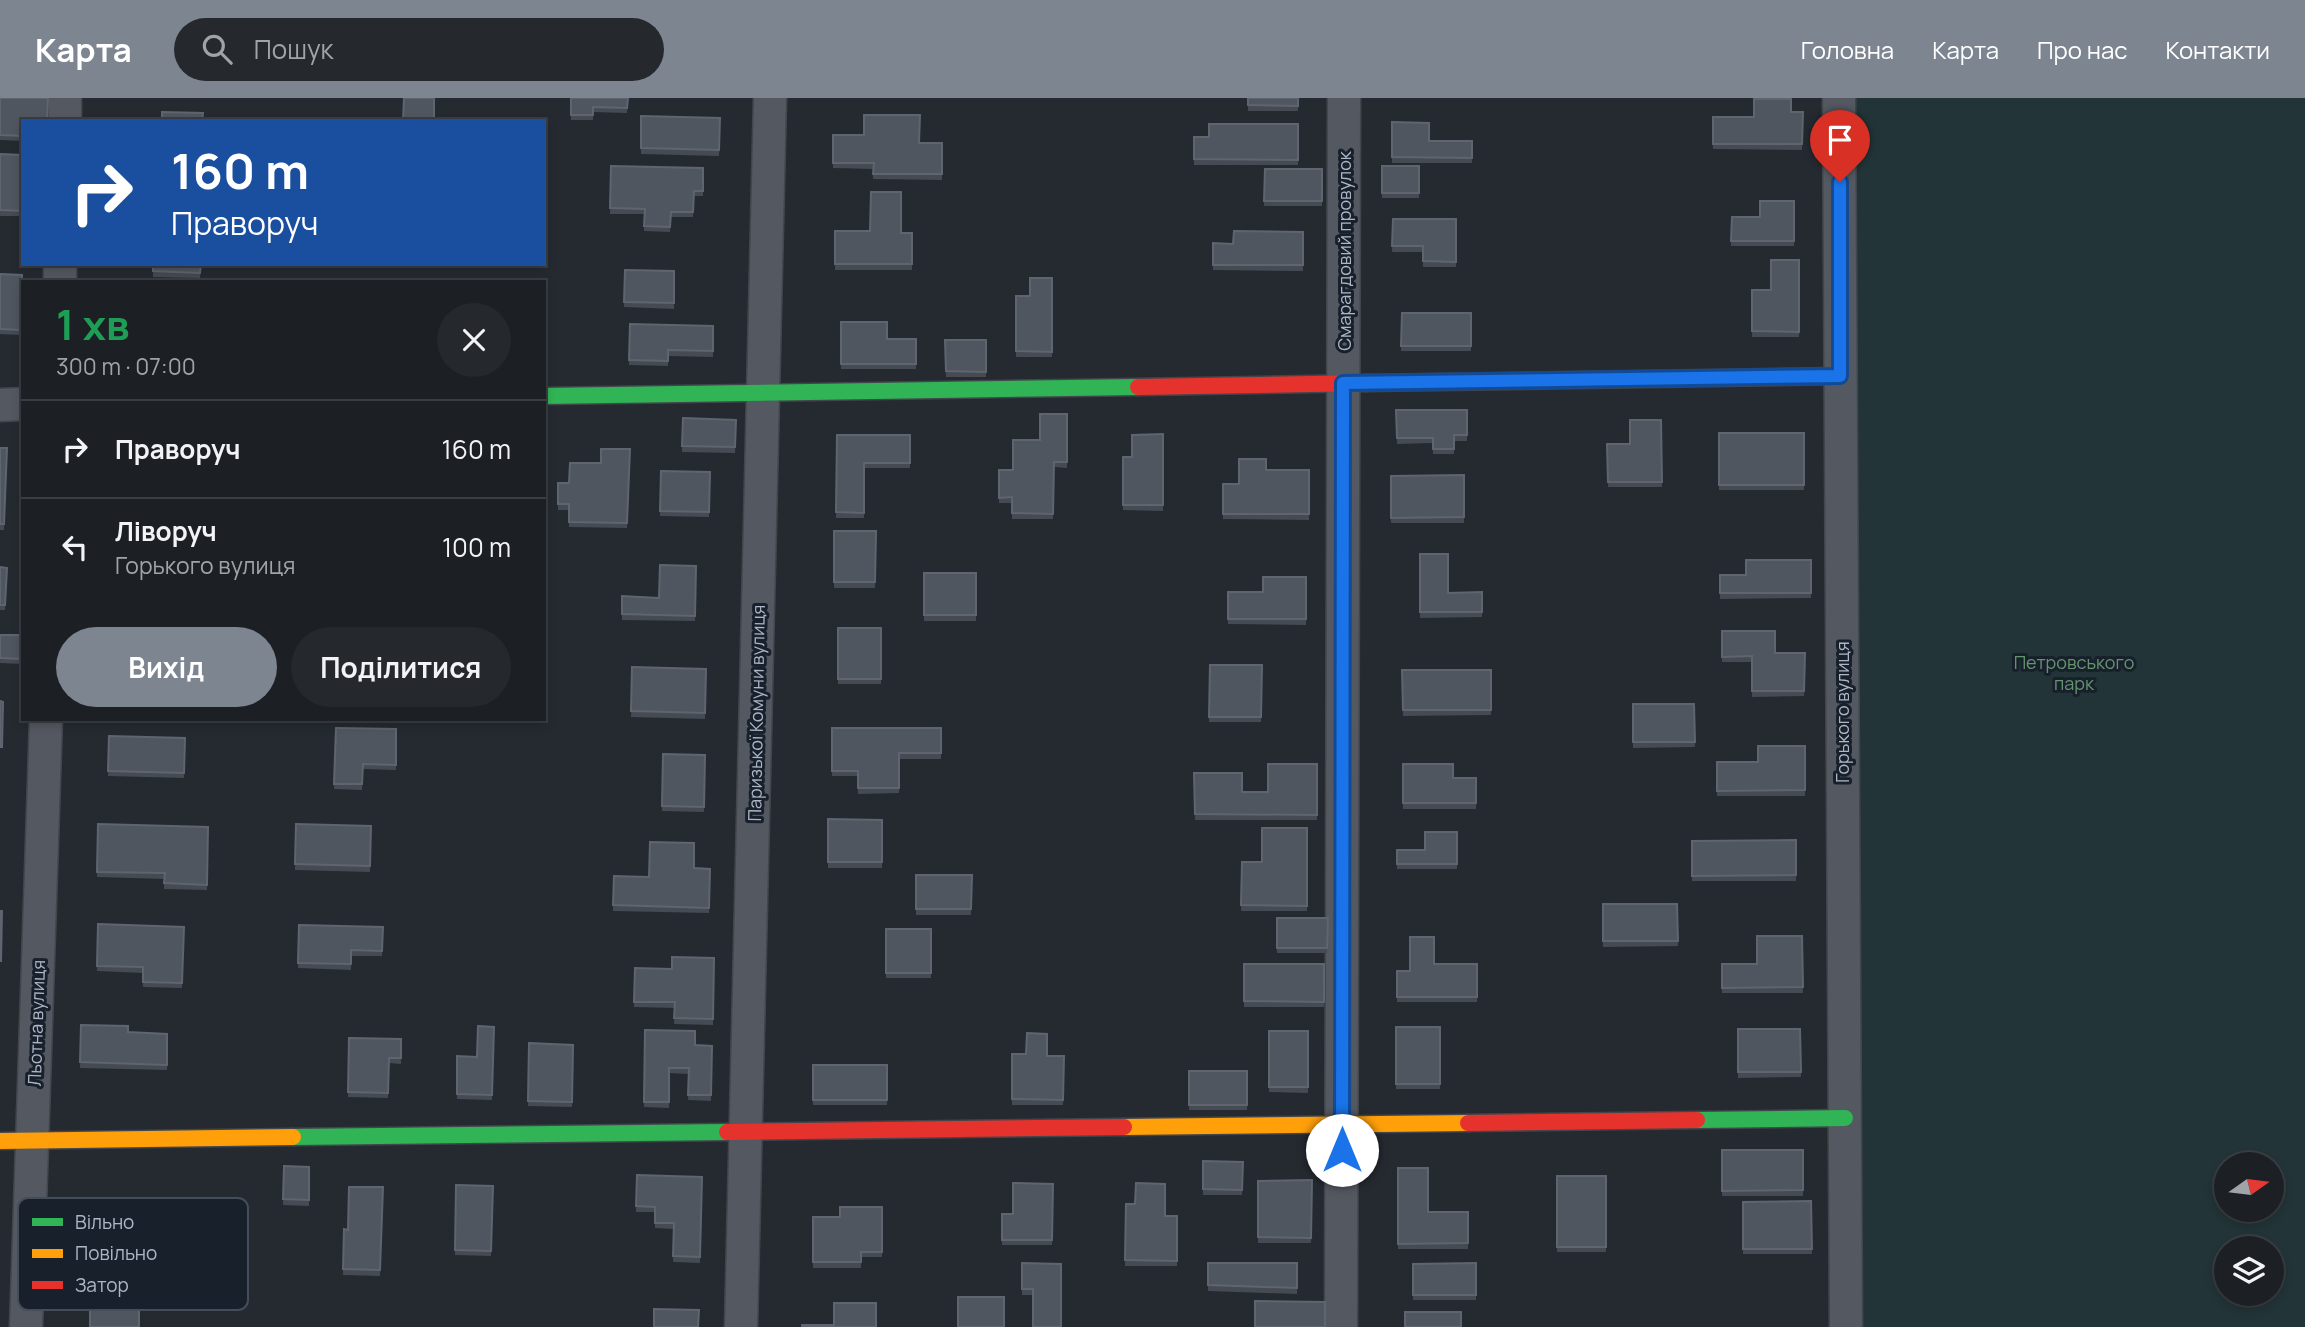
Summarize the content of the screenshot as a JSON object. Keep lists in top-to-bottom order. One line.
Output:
{"streets":{"street":["Смарагдовий провулок","Горького вулиця","Паризької Комуни вулиця","Льотна вулиця"]},"parks":["Петровського парк"],"legend":["Вільно","Повільно","Затор"],"north":"right","page":{"header":"Карта","search":"Пошук","nav":["Головна","Карта","Про нас","Контакти"],"turn":["160 m","Праворуч"],"heading":["1 хв","300 m · 07:00"],"list":[{"name":"Праворуч","value":"160 m"},{"name":"Ліворуч","note":"Горького вулиця","value":"100 m"}],"buttons":["Вихід","Поділитися"]}}
